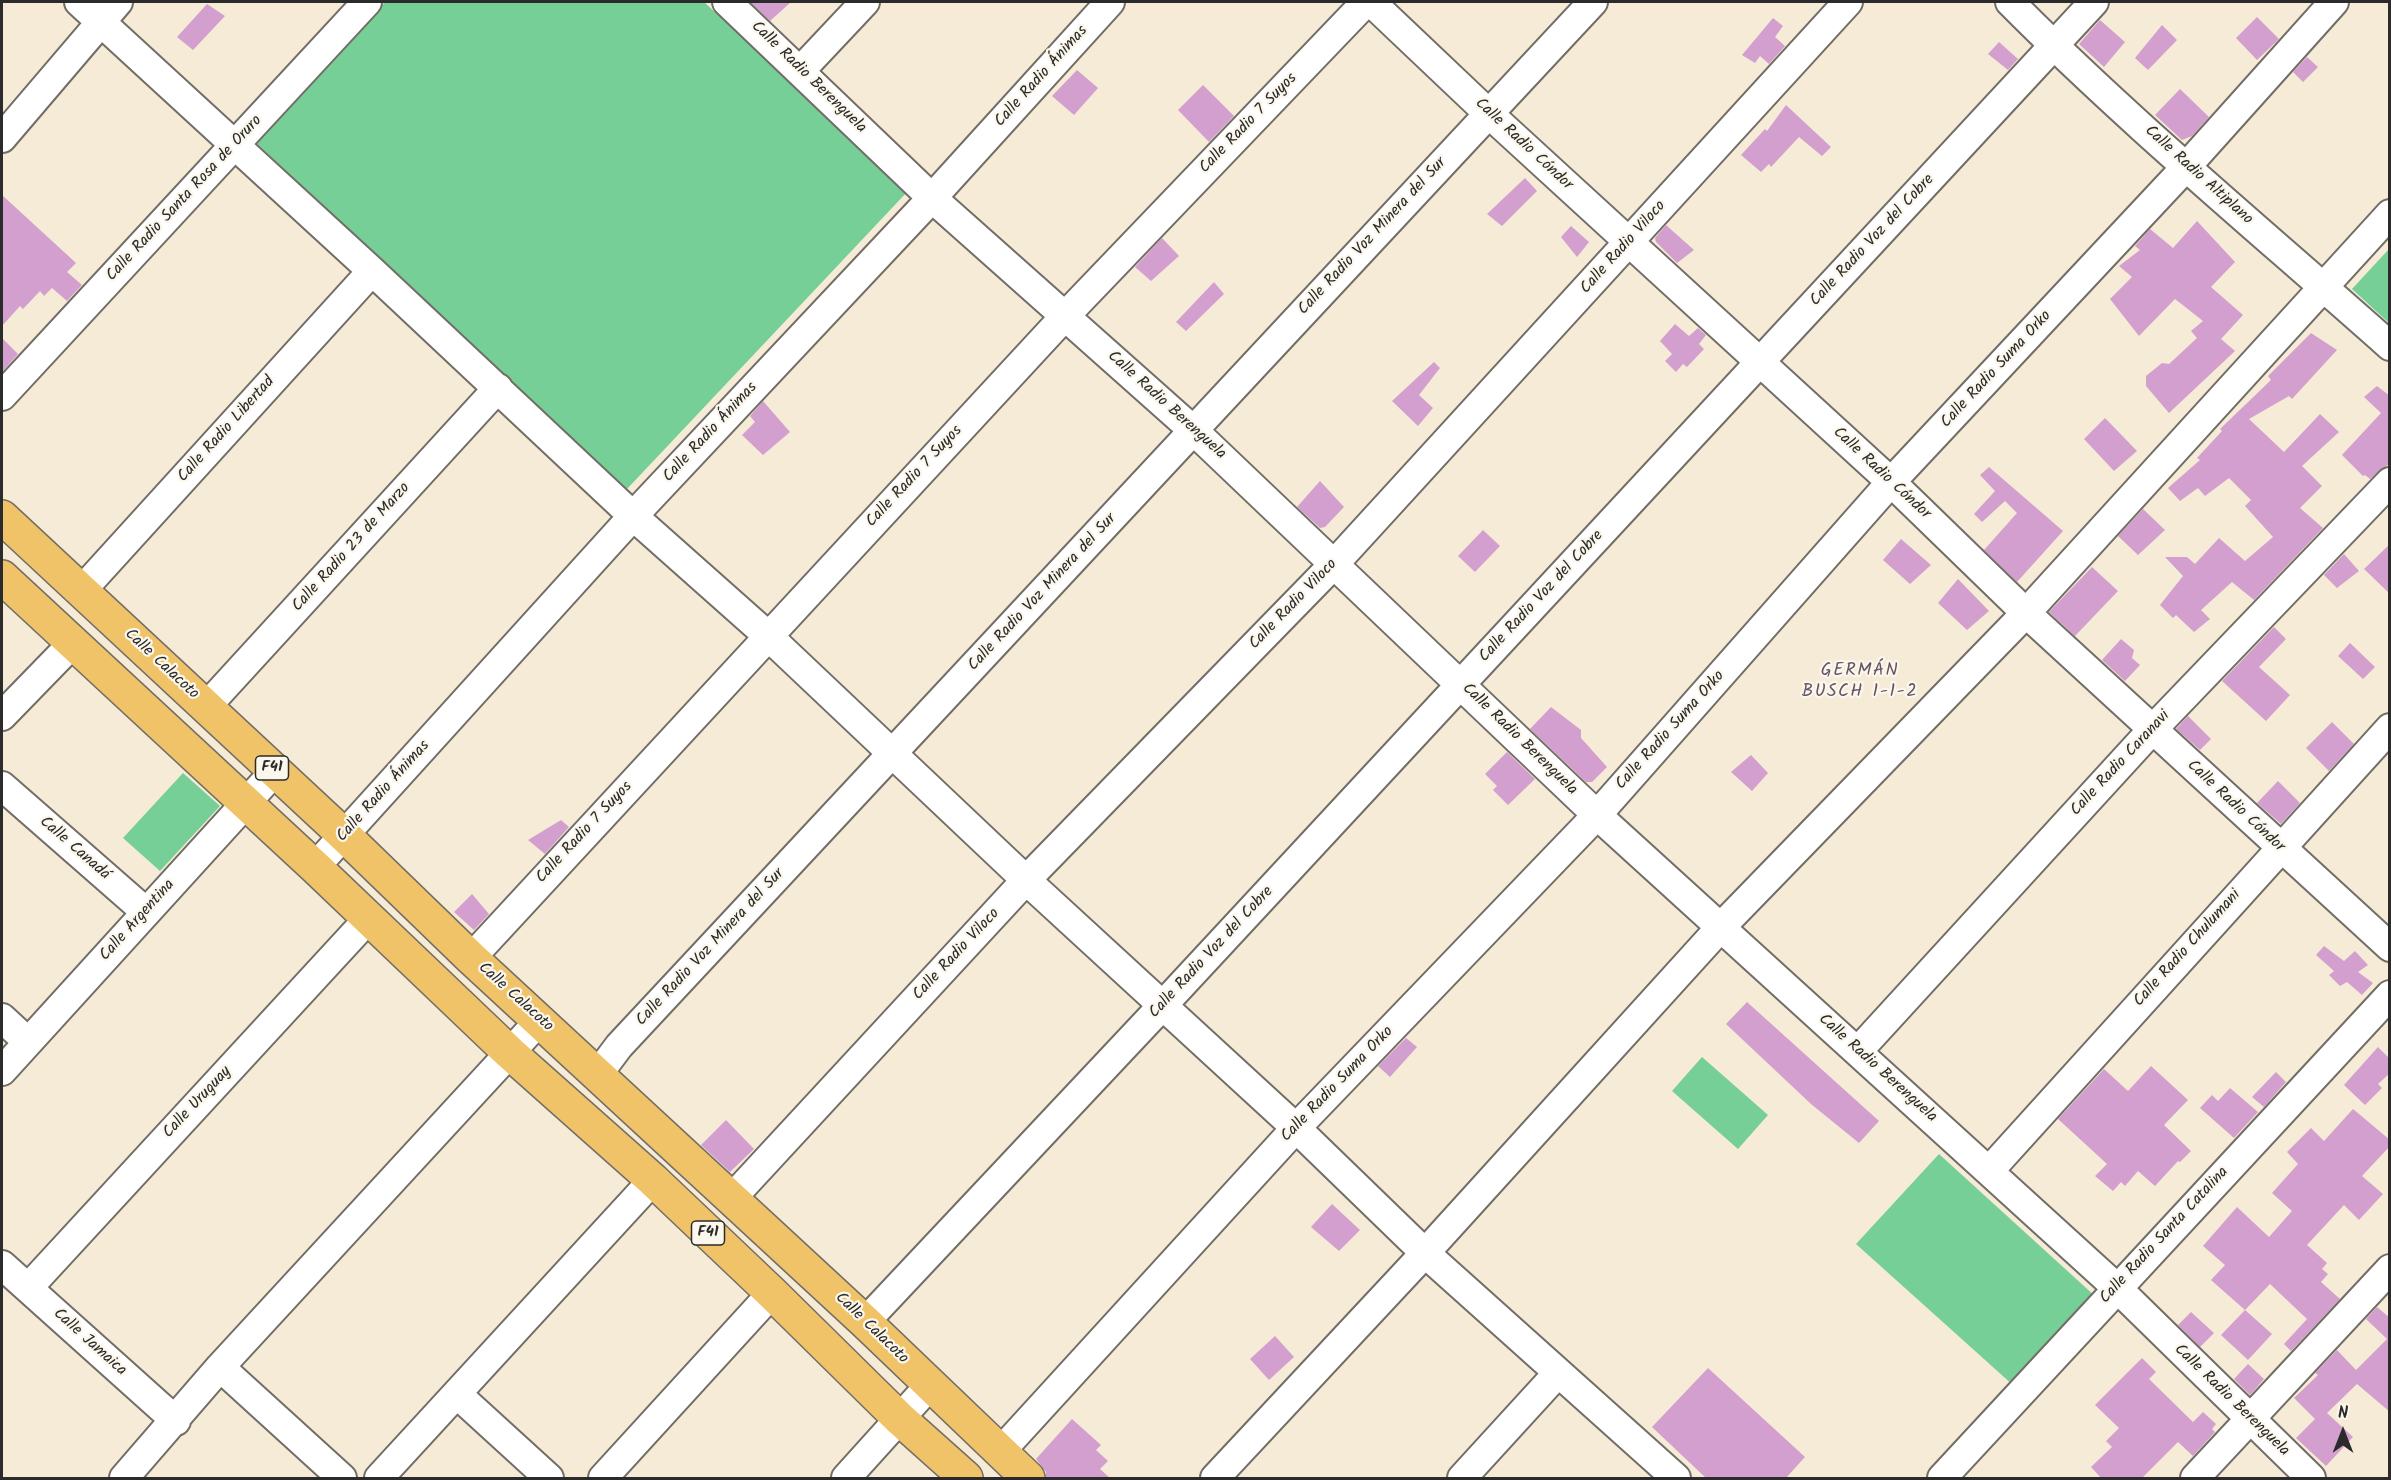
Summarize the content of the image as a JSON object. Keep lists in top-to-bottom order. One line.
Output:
{"streets":{"main road":["Calle Calacoto","F41"],"street":["Calle Radio Ánimas","Calle Radio Berenguela","Calle Radio 7 Suyos","Calle Radio Cóndor","Calle Radio Altiplano","Calle Radio Santa Rosa de Oruro","Calle Radio Voz Minera del Sur","Calle Radio Voz del Cobre","Calle Radio Viloco","Calle Radio Suma Orko","Calle Radio Libertad","Calle Radio 23 de Marzo","Calle Radio Caranavi","Calle Canadá","Calle Argentina","Calle Radio Chulumani","Calle Uruguay","Calle Radio Santa Catalina","Calle Jamaica"]},"crossings":[["Calle Radio Ánimas","Calle Radio Berenguela"],["Calle Radio Ánimas","Calle Calacoto"],["Calle Radio Ánimas","F41"],["Calle Radio Berenguela","Calle Radio 7 Suyos"],["Calle Radio Berenguela","Calle Radio Voz Minera del Sur"],["Calle Radio Berenguela","Calle Radio Voz del Cobre"],["Calle Radio Berenguela","Calle Radio Viloco"],["Calle Radio Berenguela","Calle Radio Suma Orko"],["Calle Radio Berenguela","Calle Radio Caranavi"],["Calle Radio Berenguela","Calle Radio Chulumani"],["Calle Radio Berenguela","Calle Radio Santa Catalina"],["Calle Radio 7 Suyos","Calle Calacoto"],["Calle Radio Cóndor","Calle Radio Voz Minera del Sur"],["Calle Radio Cóndor","Calle Radio Voz del Cobre"],["Calle Radio Cóndor","Calle Radio Viloco"],["Calle Radio Cóndor","Calle Radio Suma Orko"],["Calle Radio Cóndor","Calle Radio Caranavi"],["Calle Radio Cóndor","Calle Radio Chulumani"],["Calle Radio Altiplano","Calle Radio Voz del Cobre"],["Calle Radio Altiplano","Calle Radio Suma Orko"],["Calle Radio Voz Minera del Sur","Calle Calacoto"],["Calle Radio Voz del Cobre","Calle Calacoto"],["Calle Radio Viloco","Calle Calacoto"],["Calle Radio Suma Orko","Calle Calacoto"],["Calle Radio Libertad","Calle Calacoto"],["Calle Radio 23 de Marzo","Calle Calacoto"],["Calle Calacoto","Calle Argentina"],["F41","Calle Argentina"],["F41","Calle Uruguay"],["Calle Canadá","Calle Argentina"],["Calle Uruguay","Calle Jamaica"]],"districts":["GERMÁN BUSCH 1-1-2"],"north":"top"}
